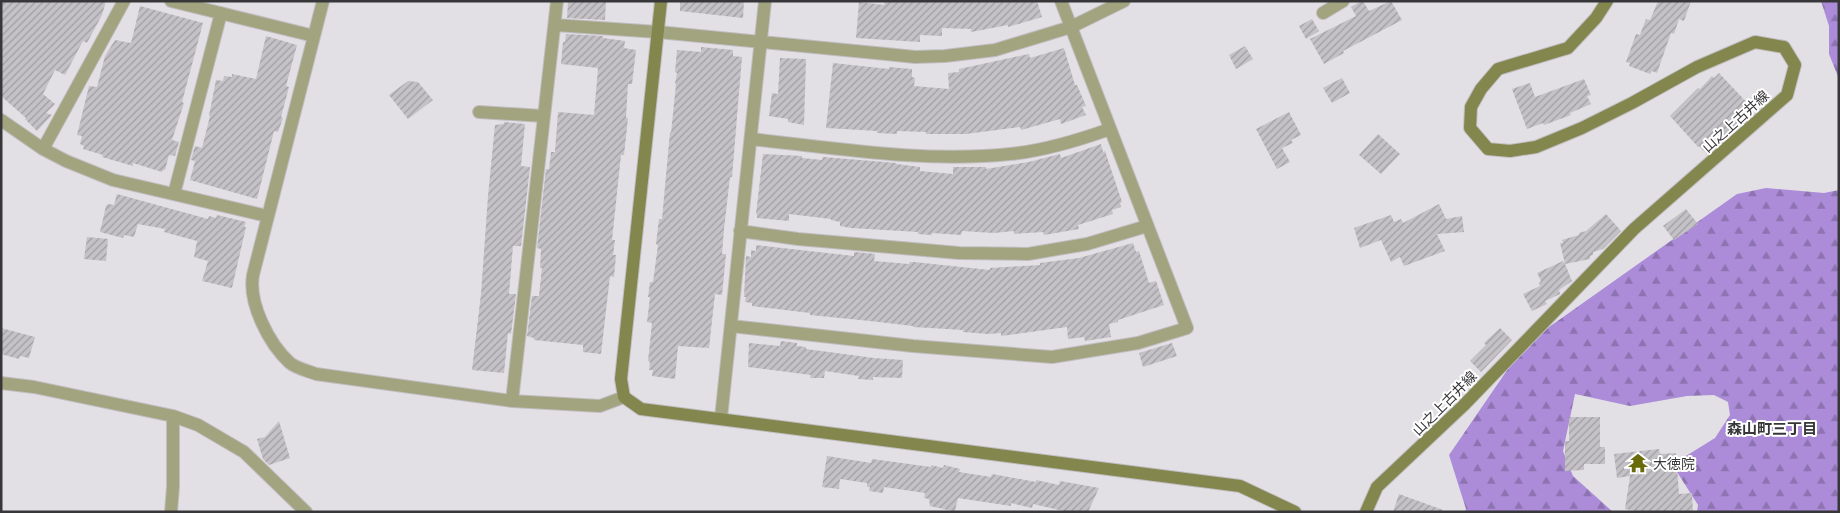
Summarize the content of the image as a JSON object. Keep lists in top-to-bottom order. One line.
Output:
{"streets":{"main road":["山之上古井線"]},"districts":["森山町三丁目"],"places":{"temple":["大徳院"]}}
